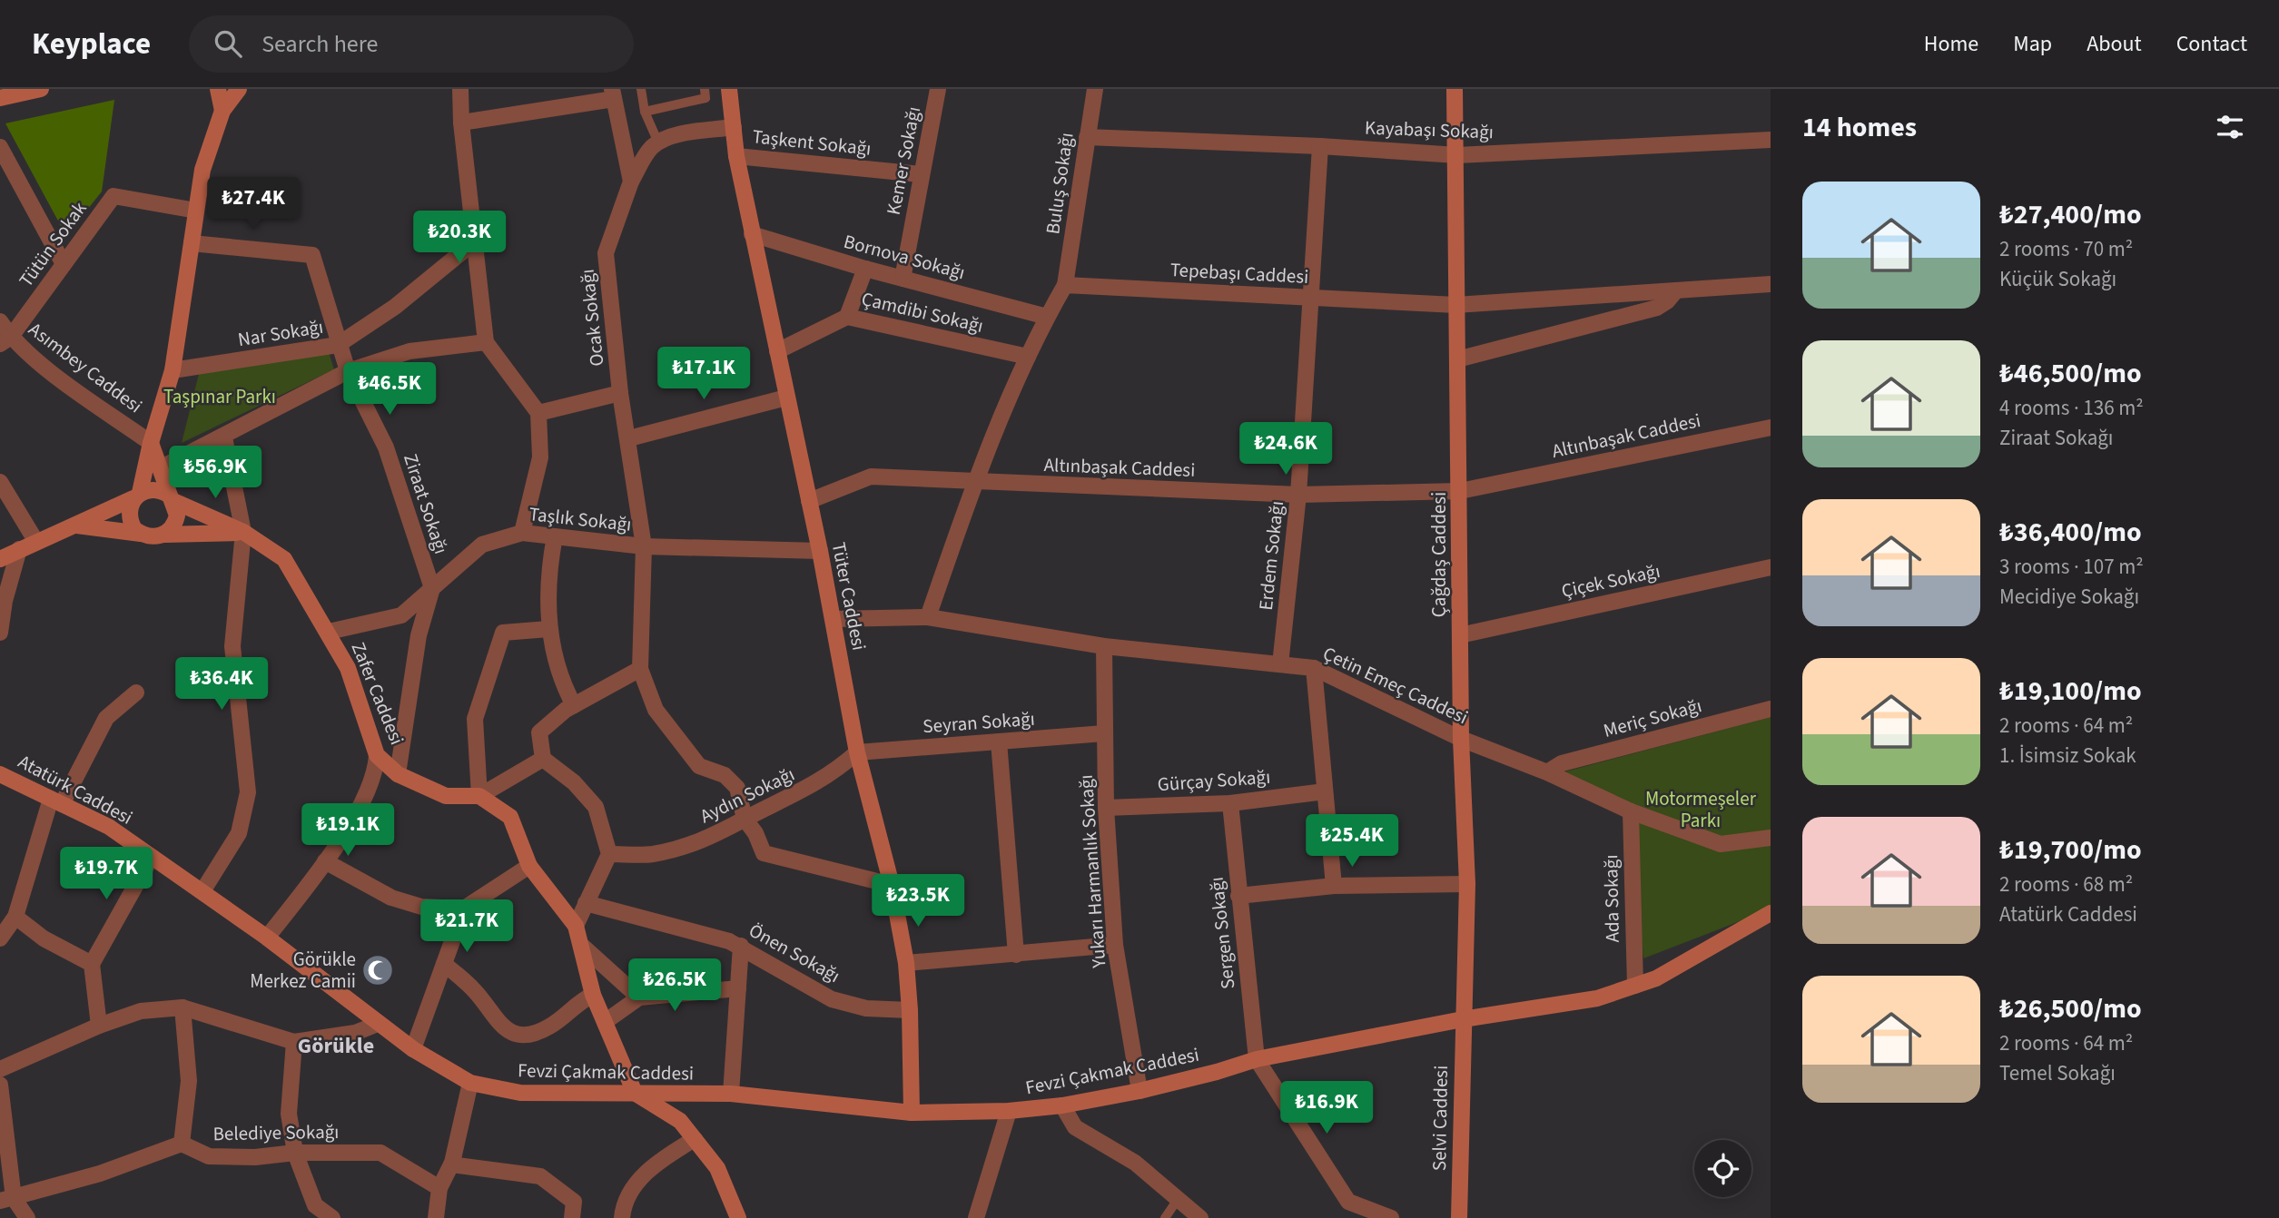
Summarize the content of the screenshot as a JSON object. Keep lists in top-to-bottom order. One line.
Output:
{"streets":{"street":["Kayabaşı Sokağı","Taşkent Sokağı","Kemer Sokağı","Buluş Sokağı","Tütün Sokak","Bornova Sokağı","Tepebaşı Caddesi","Çamdibi Sokağı","Ocak Sokağı","Nar Sokağı","Asımbey Caddesi","Altınbaşak Caddesi","Ziraat Sokağı","Taşlık Sokağı","Çağdaş Caddesi","Erdem Sokağı","Çiçek Sokağı","Tüter Caddesi","Çetin Emeç Caddesi","Zafer Caddesi","Meriç Sokağı","Seyran Sokağı","Gürçay Sokağı","Atatürk Caddesi","Aydın Sokağı","Yukarı Harmanlık Sokağı","Ada Sokağı","Sergen Sokağı","Önen Sokağı","Fevzi Çakmak Caddesi","Selvi Caddesi","Belediye Sokağı"]},"crossings":[["Kayabaşı Sokağı","Buluş Sokağı"],["Kayabaşı Sokağı","Çağdaş Caddesi"],["Kayabaşı Sokağı","Erdem Sokağı"],["Taşkent Sokağı","Kemer Sokağı"],["Taşkent Sokağı","Tüter Caddesi"],["Kemer Sokağı","Bornova Sokağı"],["Buluş Sokağı","Tepebaşı Caddesi"],["Tütün Sokak","Asımbey Caddesi"],["Bornova Sokağı","Tüter Caddesi"],["Tepebaşı Caddesi","Çağdaş Caddesi"],["Tepebaşı Caddesi","Erdem Sokağı"],["Çamdibi Sokağı","Tüter Caddesi"],["Ocak Sokağı","Taşlık Sokağı"],["Nar Sokağı","Ziraat Sokağı"],["Altınbaşak Caddesi","Çağdaş Caddesi"],["Altınbaşak Caddesi","Erdem Sokağı"],["Altınbaşak Caddesi","Tüter Caddesi"],["Ziraat Sokağı","Taşlık Sokağı"],["Taşlık Sokağı","Tüter Caddesi"],["Taşlık Sokağı","Zafer Caddesi"],["Çağdaş Caddesi","Çiçek Sokağı"],["Çağdaş Caddesi","Çetin Emeç Caddesi"],["Çağdaş Caddesi","Fevzi Çakmak Caddesi"],["Çağdaş Caddesi","Selvi Caddesi"],["Erdem Sokağı","Çetin Emeç Caddesi"],["Tüter Caddesi","Çetin Emeç Caddesi"],["Tüter Caddesi","Seyran Sokağı"],["Tüter Caddesi","Aydın Sokağı"],["Tüter Caddesi","Önen Sokağı"],["Tüter Caddesi","Fevzi Çakmak Caddesi"],["Çetin Emeç Caddesi","Meriç Sokağı"],["Çetin Emeç Caddesi","Yukarı Harmanlık Sokağı"],["Çetin Emeç Caddesi","Ada Sokağı"],["Seyran Sokağı","Aydın Sokağı"],["Seyran Sokağı","Yukarı Harmanlık Sokağı"],["Gürçay Sokağı","Yukarı Harmanlık Sokağı"],["Gürçay Sokağı","Sergen Sokağı"],["Atatürk Caddesi","Fevzi Çakmak Caddesi"],["Yukarı Harmanlık Sokağı","Fevzi Çakmak Caddesi"],["Ada Sokağı","Fevzi Çakmak Caddesi"],["Sergen Sokağı","Fevzi Çakmak Caddesi"],["Fevzi Çakmak Caddesi","Selvi Caddesi"]],"districts":["Görükle"],"parks":["Taşpınar Parkı","Motormeşeler Parkı"],"places":{"mosque":["Görükle Merkez Camii"]},"page":{"header":"Keyplace","search":"Search here","nav":["Home","Map","About","Contact"],"heading":"14 homes","list":[{"name":"₺27,400/mo","note":"2 rooms · 70 m² · Küçük Sokağı"},{"name":"₺46,500/mo","note":"4 rooms · 136 m² · Ziraat Sokağı"},{"name":"₺36,400/mo","note":"3 rooms · 107 m² · Mecidiye Sokağı"},{"name":"₺19,100/mo","note":"2 rooms · 64 m² · 1. İsimsiz Sokak"},{"name":"₺19,700/mo","note":"2 rooms · 68 m² · Atatürk Caddesi"},{"name":"₺26,500/mo","note":"2 rooms · 64 m² · Temel Sokağı"}],"price":["₺27.4K","₺20.3K","₺17.1K","₺46.5K","₺24.6K","₺56.9K","₺36.4K","₺19.1K","₺25.4K","₺19.7K","₺23.5K","₺21.7K","₺26.5K","₺16.9K"]}}
